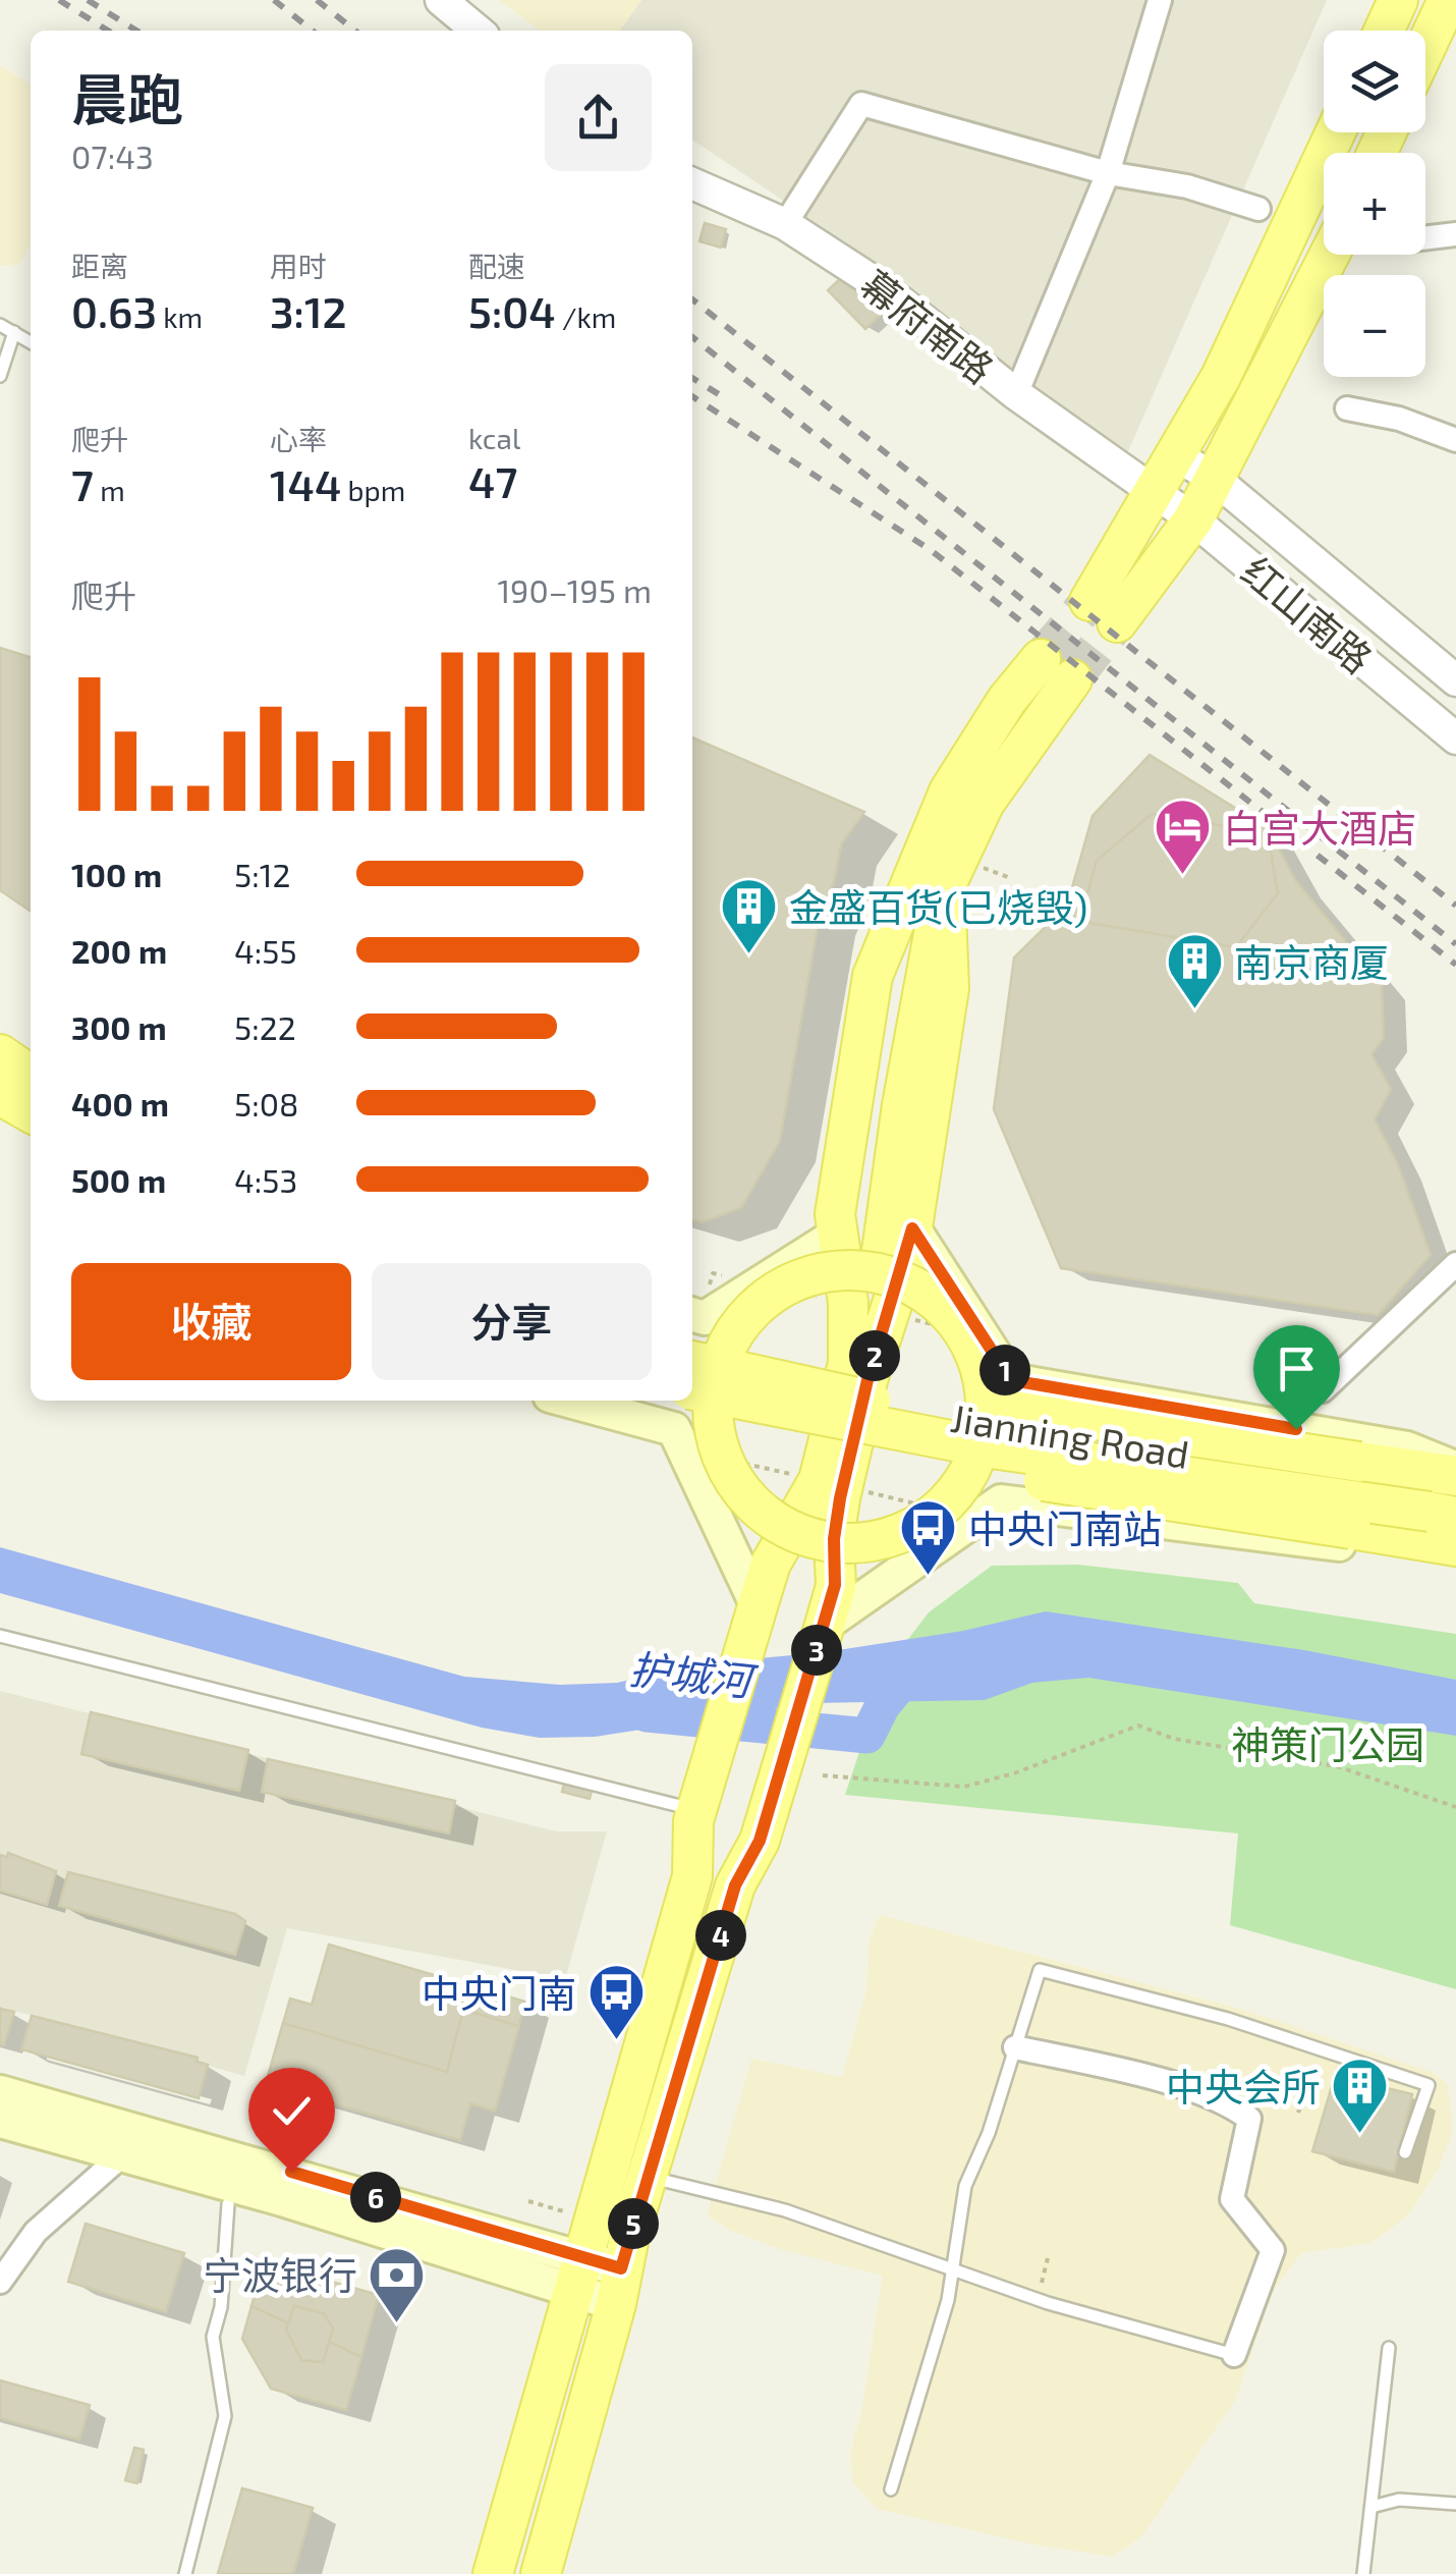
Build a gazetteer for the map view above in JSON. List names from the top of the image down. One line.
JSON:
{"streets":{"main road":["Jianning Road"],"street":["幕府南路","红山南路"]},"crossings":[["幕府南路","红山南路"]],"water":["护城河"],"parks":["神策门公园"],"places":{"hotel":["白宫大酒店"],"building":["金盛百货(已烧毁)","南京商厦","中央会所"],"bus stop":["中央门南站","中央门南"],"bank":["宁波银行"]},"page":{"map_buttons":["+","−"],"heading":["晨跑","07:43"],"stats":[["距离","0.63 km"],["用时","3:12"],["配速","5:04 /km"],["爬升","7 m"],["心率","144 bpm"],["kcal","47"]],"chart":["爬升","190–195 m"],"list":[{"name":"100 m","note":"5:12"},{"name":"200 m","note":"4:55"},{"name":"300 m","note":"5:22"},{"name":"400 m","note":"5:08"},{"name":"500 m","note":"4:53"}],"buttons":["收藏","分享"],"pins":["2","1","3","4","6","5"]}}
